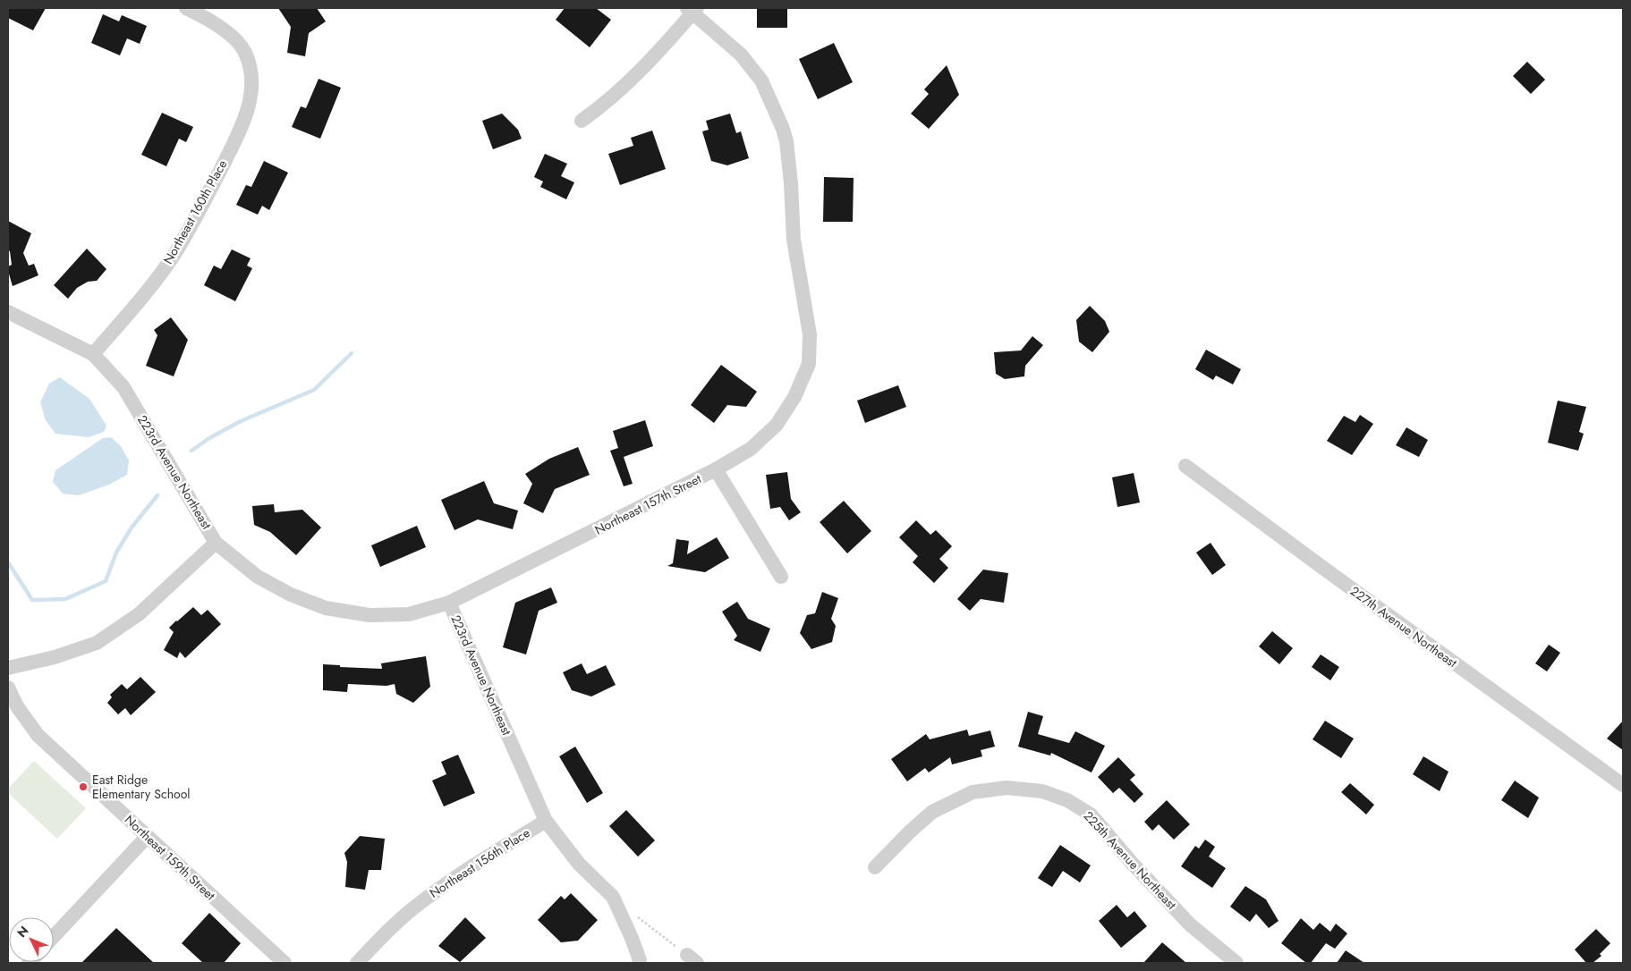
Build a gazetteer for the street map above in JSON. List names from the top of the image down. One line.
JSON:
{"streets":{"street":["Northeast 160th Place","223rd Avenue Northeast","Northeast 157th Street","227th Avenue Northeast","Northeast 159th Street","225th Avenue Northeast","Northeast 156th Place"]},"crossings":[["Northeast 160th Place","223rd Avenue Northeast"],["223rd Avenue Northeast","Northeast 157th Street"],["223rd Avenue Northeast","Northeast 156th Place"]],"places":["East Ridge Elementary School"],"north":"top left"}
